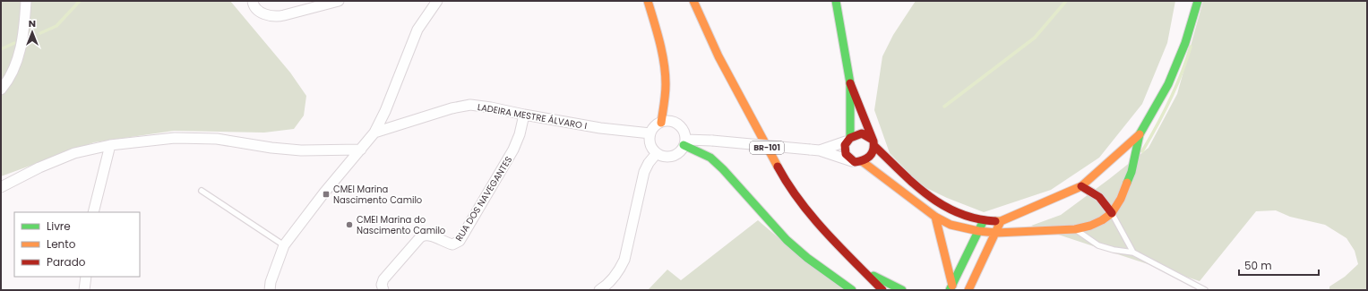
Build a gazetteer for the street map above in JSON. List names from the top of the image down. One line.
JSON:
{"streets":{"street":["LADEIRA MESTRE ÁLVARO I","BR-101","RUA DOS NAVEGANTES"]},"crossings":[["LADEIRA MESTRE ÁLVARO I","RUA DOS NAVEGANTES"]],"places":{"transit":["CMEI Marina Nascimento Camilo"],"other":["CMEI Marina do Nascimento Camilo"]},"legend":["Livre","Lento","Parado"],"scale_bar":"50 m","north":"top"}
